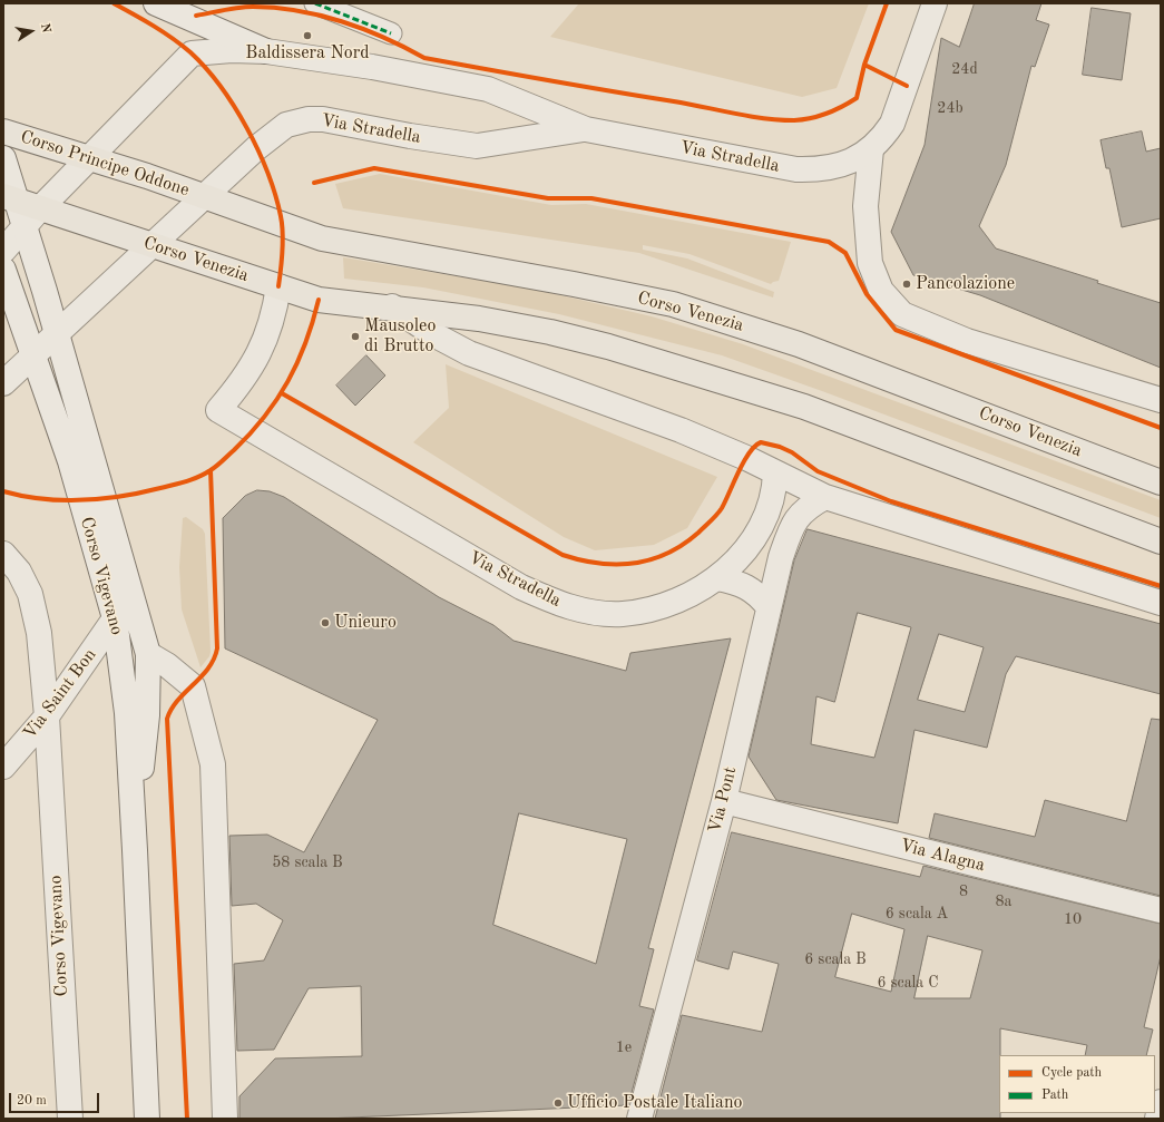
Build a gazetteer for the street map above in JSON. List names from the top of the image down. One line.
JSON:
{"streets":{"main road":["Corso Principe Oddone","Corso Venezia"],"street":["Via Stradella","Corso Vigevano","Via Saint Bon","Via Pont","Via Alagna"]},"crossings":[["Via Stradella","Corso Principe Oddone"],["Via Stradella","Corso Venezia"],["Via Stradella","Corso Vigevano"],["Corso Principe Oddone","Corso Venezia"],["Corso Venezia","Corso Vigevano"],["Corso Venezia","Via Pont"],["Corso Vigevano","Via Saint Bon"],["Via Pont","Via Alagna"]],"places":["Baldissera Nord","Pancolazione","Mausoleo di Brutto","Unieuro","Ufficio Postale Italiano"],"house_numbers":["24d","24b","58 scala B","8","8a","6 scala A","10","6 scala B","6 scala C","1e"],"legend":["Cycle path","Path"],"scale_bar":"20 m","north":"right"}
